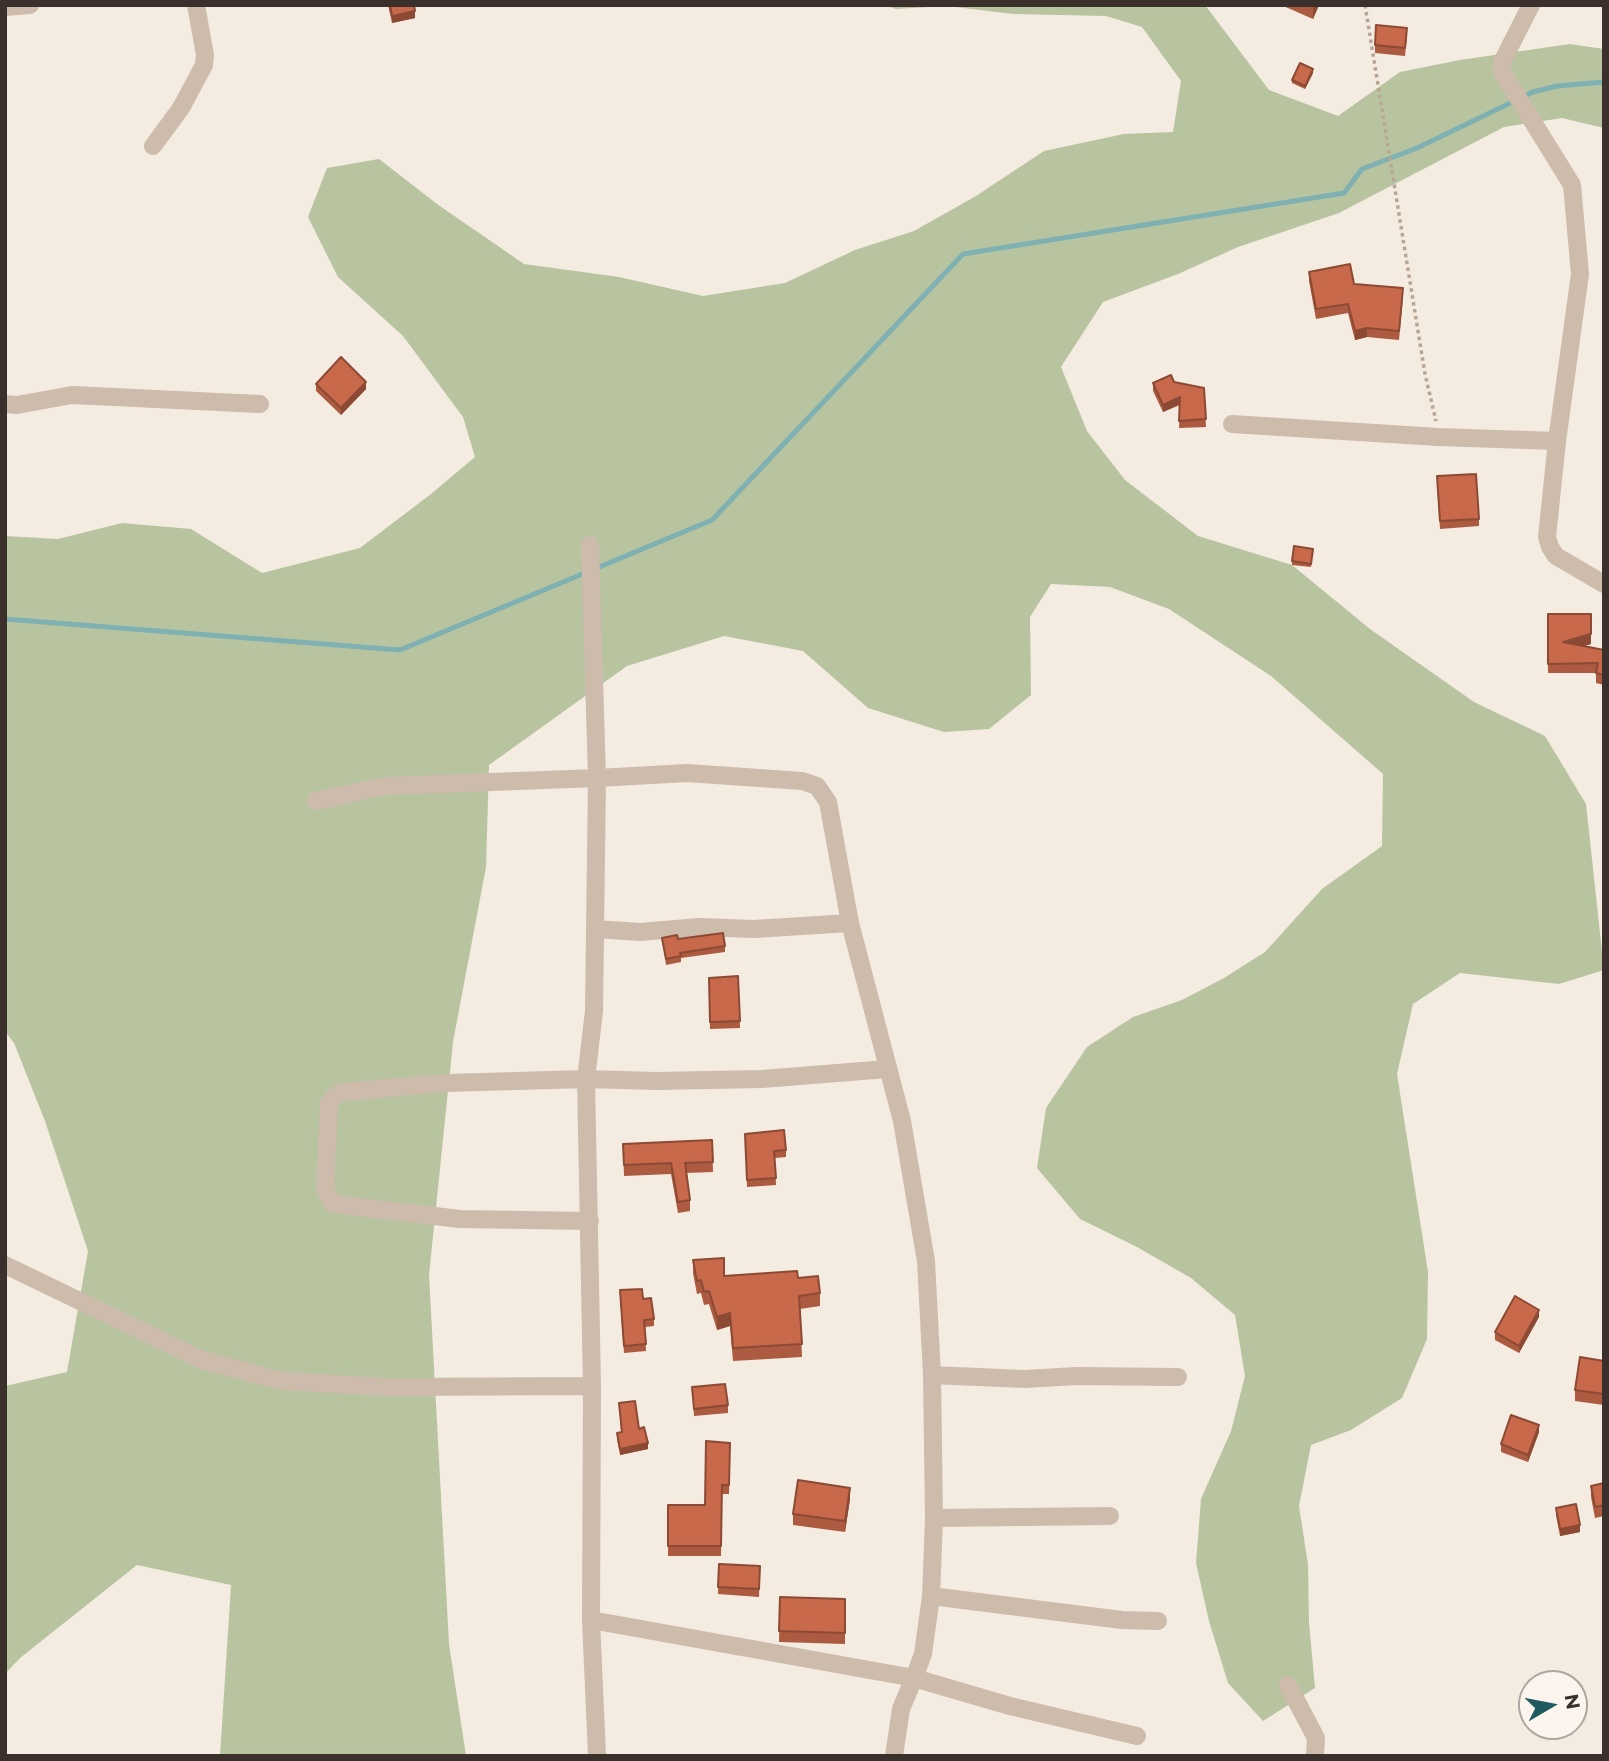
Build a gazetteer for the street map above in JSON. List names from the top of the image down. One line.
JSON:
{"north":"right"}
